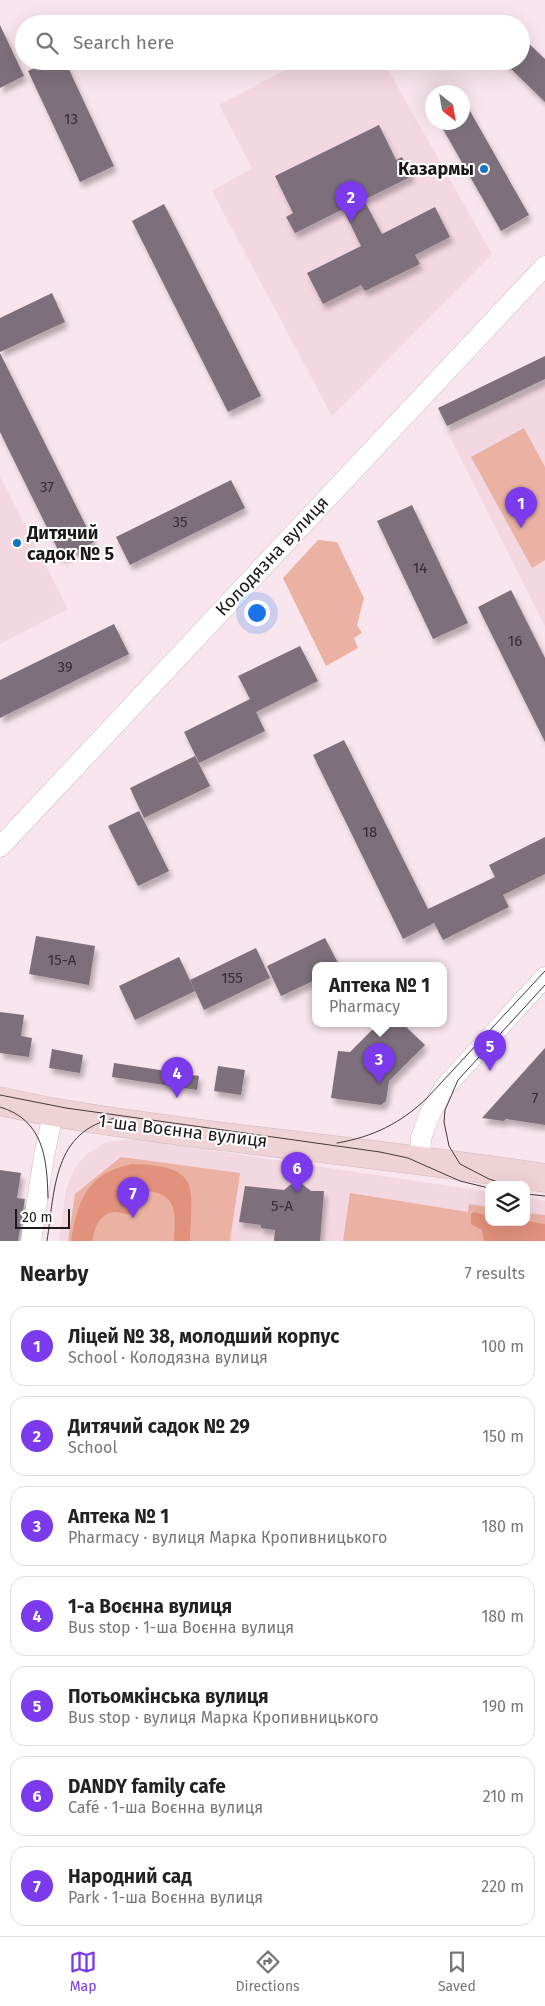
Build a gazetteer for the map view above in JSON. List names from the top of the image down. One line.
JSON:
{"streets":{"street":["Колодязна вулиця","1-ша Воєнна вулиця"]},"places":["Казармы","Дитячий садок № 5"],"house_numbers":["13","37","35","14","16","39","18","15-А","155","7","5-А"],"scale_bar":"20 m","north":"bottom right","page":{"search":"Search here","pins":["2","1","5","3","4","6","7"],"popup":["Аптека № 1","Pharmacy"],"scale":"20 m","heading":["Nearby","7 results"],"list":[{"mark":"1","name":"Ліцей № 38, молодший корпус","note":"School · Колодязна вулиця","value":"100 m"},{"mark":"2","name":"Дитячий садок № 29","note":"School","value":"150 m"},{"mark":"3","name":"Аптека № 1","note":"Pharmacy · вулиця Марка Кропивницького","value":"180 m"},{"mark":"4","name":"1-а Воєнна вулиця","note":"Bus stop · 1-ша Воєнна вулиця","value":"180 m"},{"mark":"5","name":"Потьомкінська вулиця","note":"Bus stop · вулиця Марка Кропивницького","value":"190 m"},{"mark":"6","name":"DANDY family cafe","note":"Café · 1-ша Воєнна вулиця","value":"210 m"},{"mark":"7","name":"Народний сад","note":"Park · 1-ша Воєнна вулиця","value":"220 m"}],"nav":["Map","Directions","Saved"]}}
